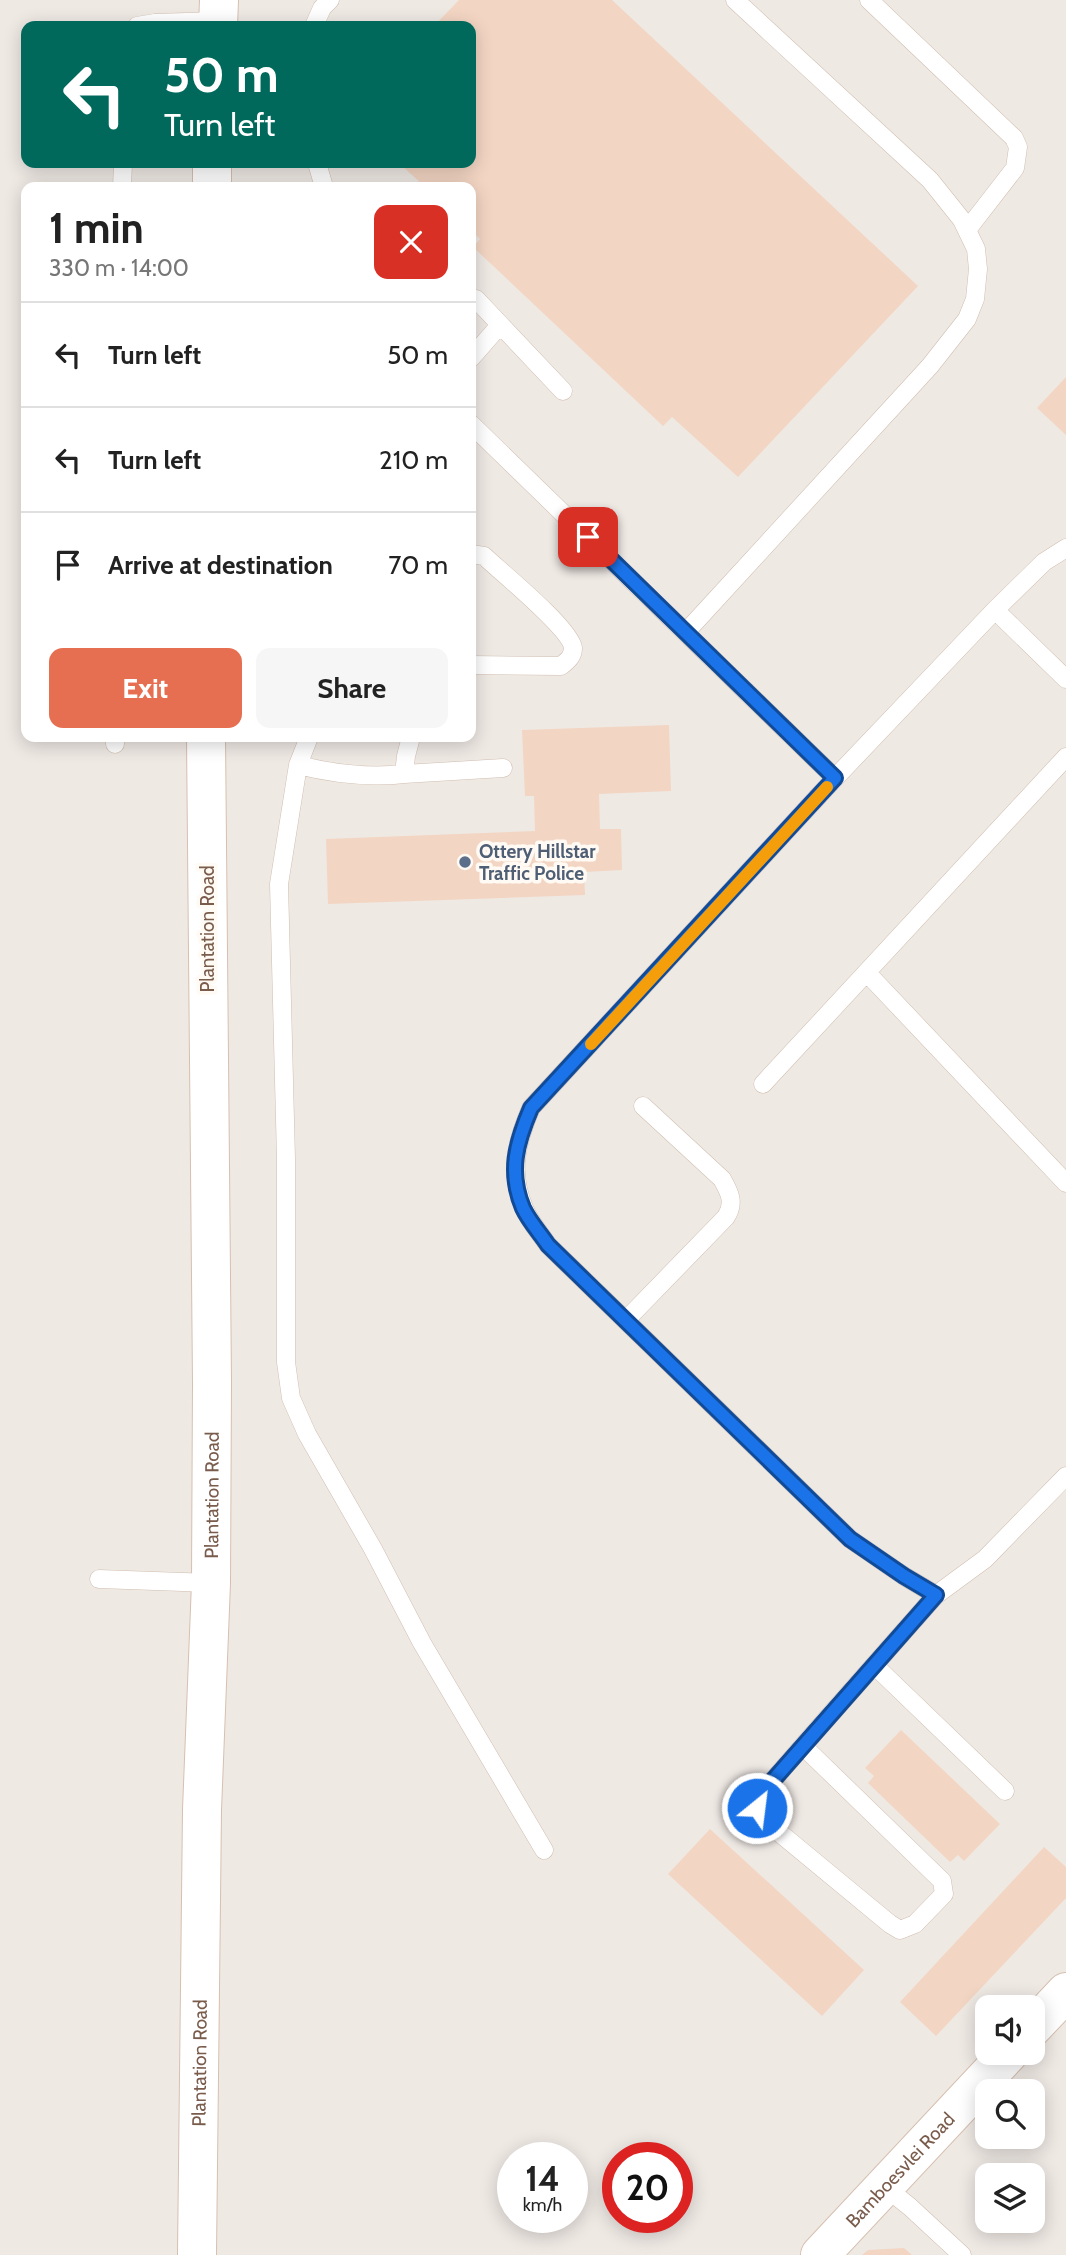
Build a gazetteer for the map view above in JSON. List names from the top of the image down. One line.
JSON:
{"streets":{"street":["Plantation Road","Bamboesvlei Road"]},"places":["Ottery Hillstar Traffic Police"],"page":{"turn":["50 m","Turn left"],"heading":["1 min","330 m · 14:00"],"list":[{"name":"Turn left","value":"50 m"},{"name":"Turn left","value":"210 m"},{"name":"Arrive at destination","value":"70 m"}],"buttons":["Exit","Share"],"speed":"14 km/h","limit":"20"}}
